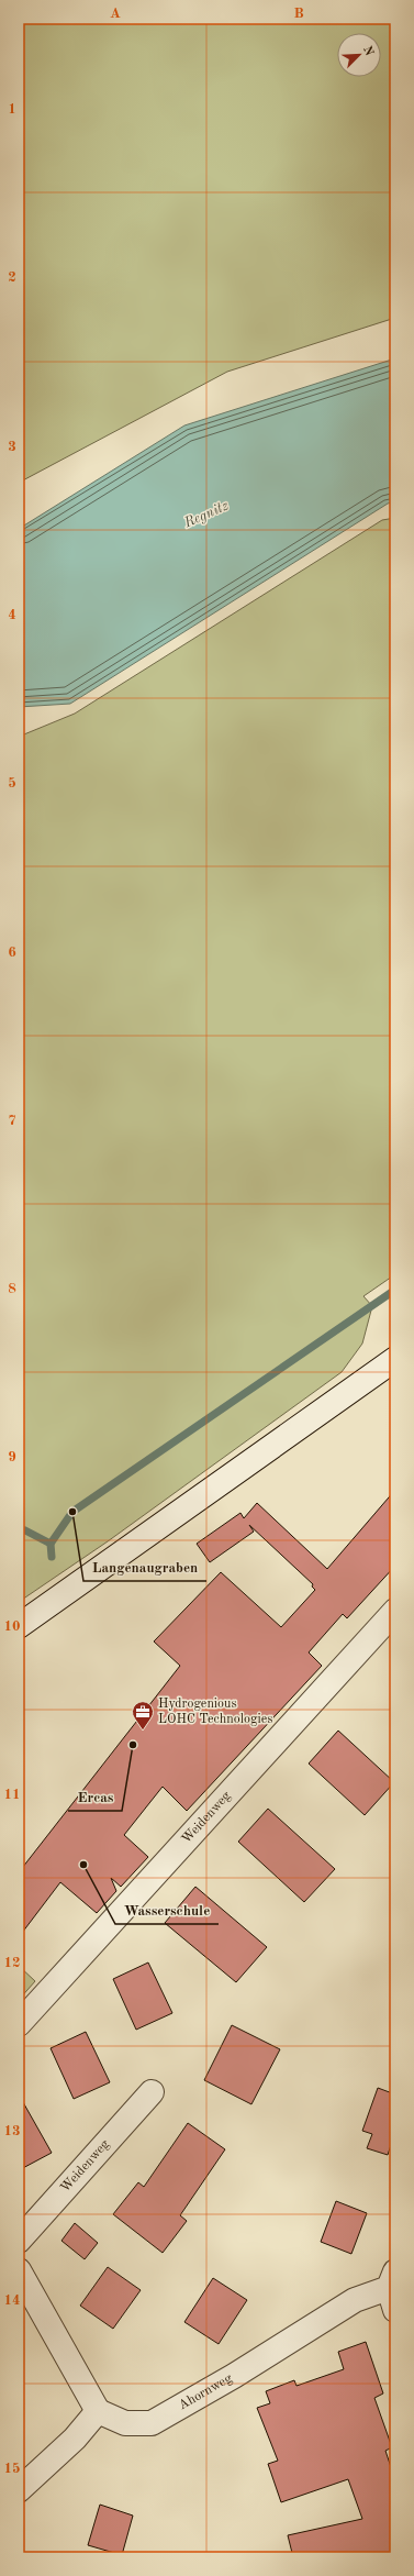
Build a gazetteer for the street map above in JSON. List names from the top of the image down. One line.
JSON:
{"streets":{"street":["Weidenweg","Ahornweg"]},"water":["Regnitz"],"places":{"other":["Langenaugraben","Ercas","Wasserschule"],"office":["Hydrogenious LOHC Technologies"]},"north":"top right","grid":{"columns":["A","B"],"rows":["1","2","3","4","5","6","7","8","9","10","11","12","13","14","15"]}}
